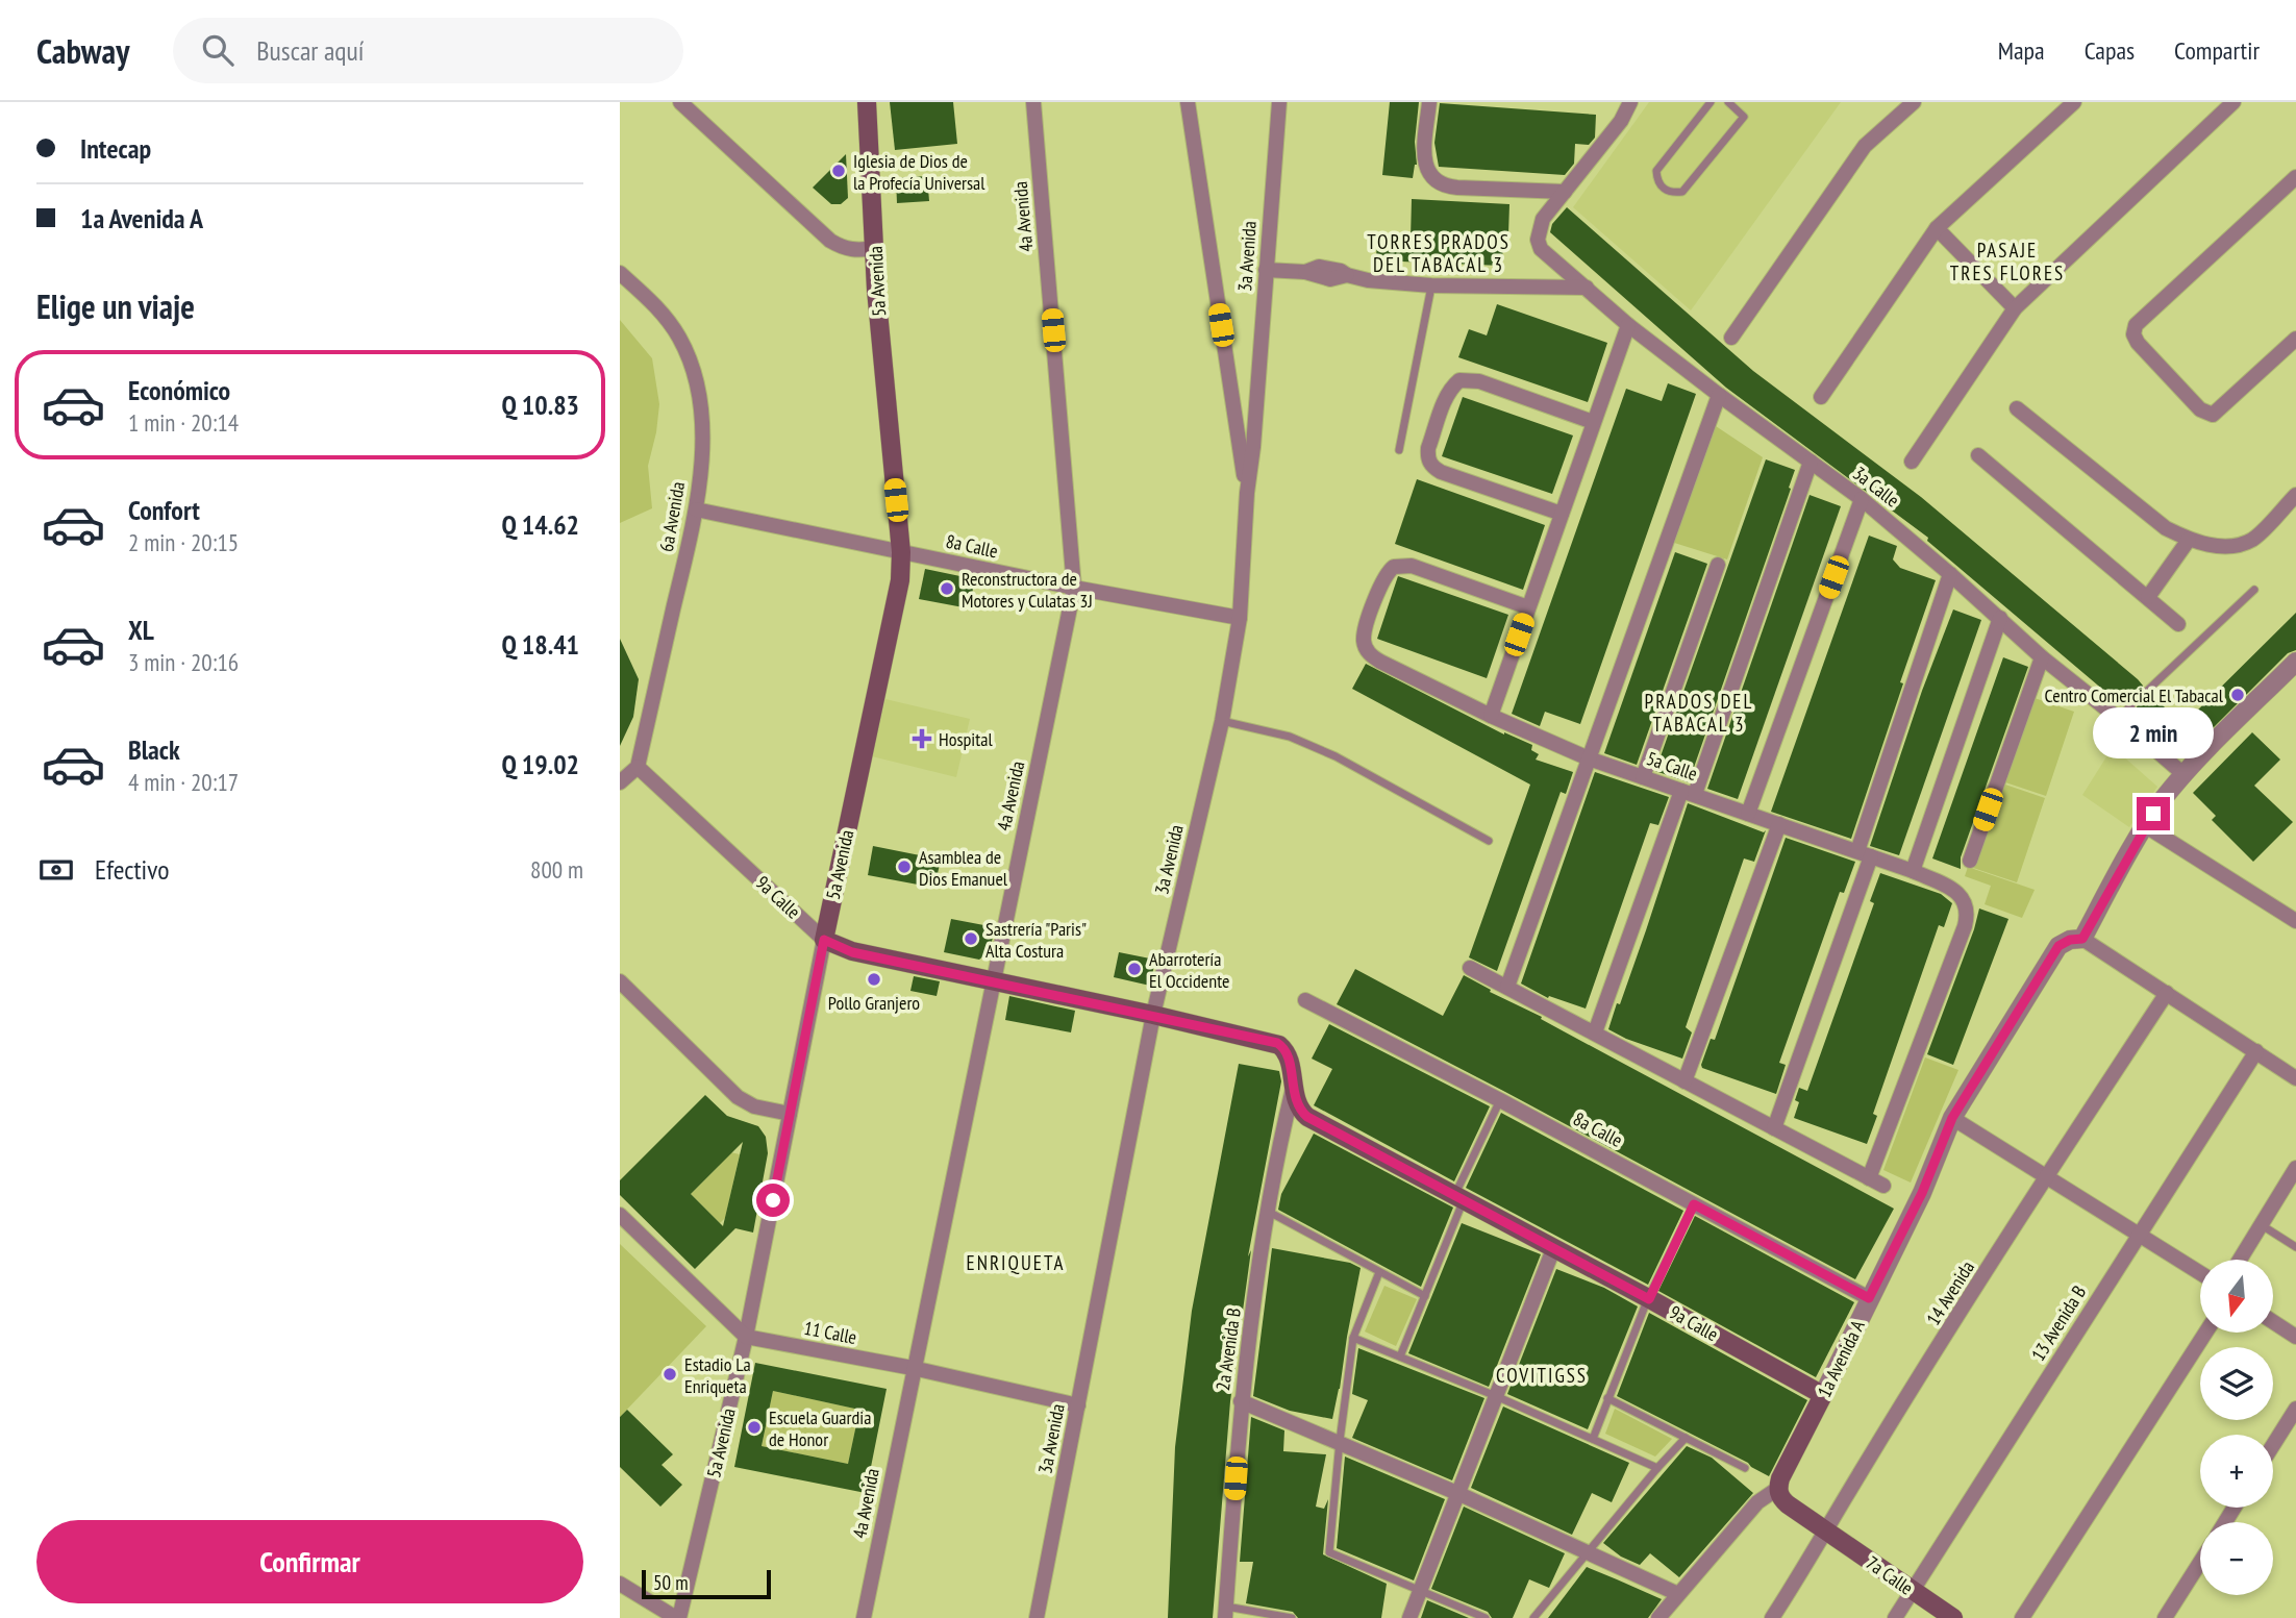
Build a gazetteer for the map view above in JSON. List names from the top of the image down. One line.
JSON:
{"streets":{"main road":["5a Avenida","9a Calle","1a Avenida A","7a Calle"],"street":["4a Avenida","3a Avenida","3a Calle","6a Avenida","8a Calle","5a Calle","14 Avenida","13 Avenida B","11 Calle","2a Avenida B"]},"crossings":[["4a Avenida","8a Calle"],["4a Avenida","9a Calle"],["4a Avenida","11 Calle"],["3a Avenida","8a Calle"],["3a Avenida","9a Calle"],["3a Avenida","11 Calle"],["5a Avenida","8a Calle"],["5a Avenida","9a Calle"],["5a Avenida","11 Calle"],["6a Avenida","8a Calle"],["6a Avenida","9a Calle"],["8a Calle","1a Avenida A"],["9a Calle","2a Avenida B"],["9a Calle","1a Avenida A"],["14 Avenida","7a Calle"],["13 Avenida B","7a Calle"]],"districts":["TORRES PRADOS DEL TABACAL 3","PASAJE TRES FLORES","PRADOS DEL TABACAL 3","ENRIQUETA","COVITIGSS"],"places":{"other":["Iglesia de Dios de la Profecía Universal","Reconstructora de Motores y Culatas 3J","Centro Comercial El Tabacal","Asamblea de Dios Emanuel","Sastrería \"Paris\" Alta Costura","Abarrotería El Occidente","Pollo Granjero","Estadio La Enriqueta","Escuela Guardia de Honor"],"health":["Hospital"]},"scale_bar":"50 m","north":"bottom","page":{"header":"Cabway","search":"Buscar aquí","nav":["Mapa","Capas","Compartir"],"banner":["Intecap","1a Avenida A"],"heading":"Elige un viaje","list":[{"name":"Económico","note":"1 min · 20:14","value":"Q 10.83"},{"name":"Confort","note":"2 min · 20:15","value":"Q 14.62"},{"name":"XL","note":"3 min · 20:16","value":"Q 18.41"},{"name":"Black","note":"4 min · 20:17","value":"Q 19.02"}],"bubble":"2 min","pay":["Efectivo","800 m"],"map_buttons":["+","−"],"buttons":"Confirmar","scale":"50 m"}}
